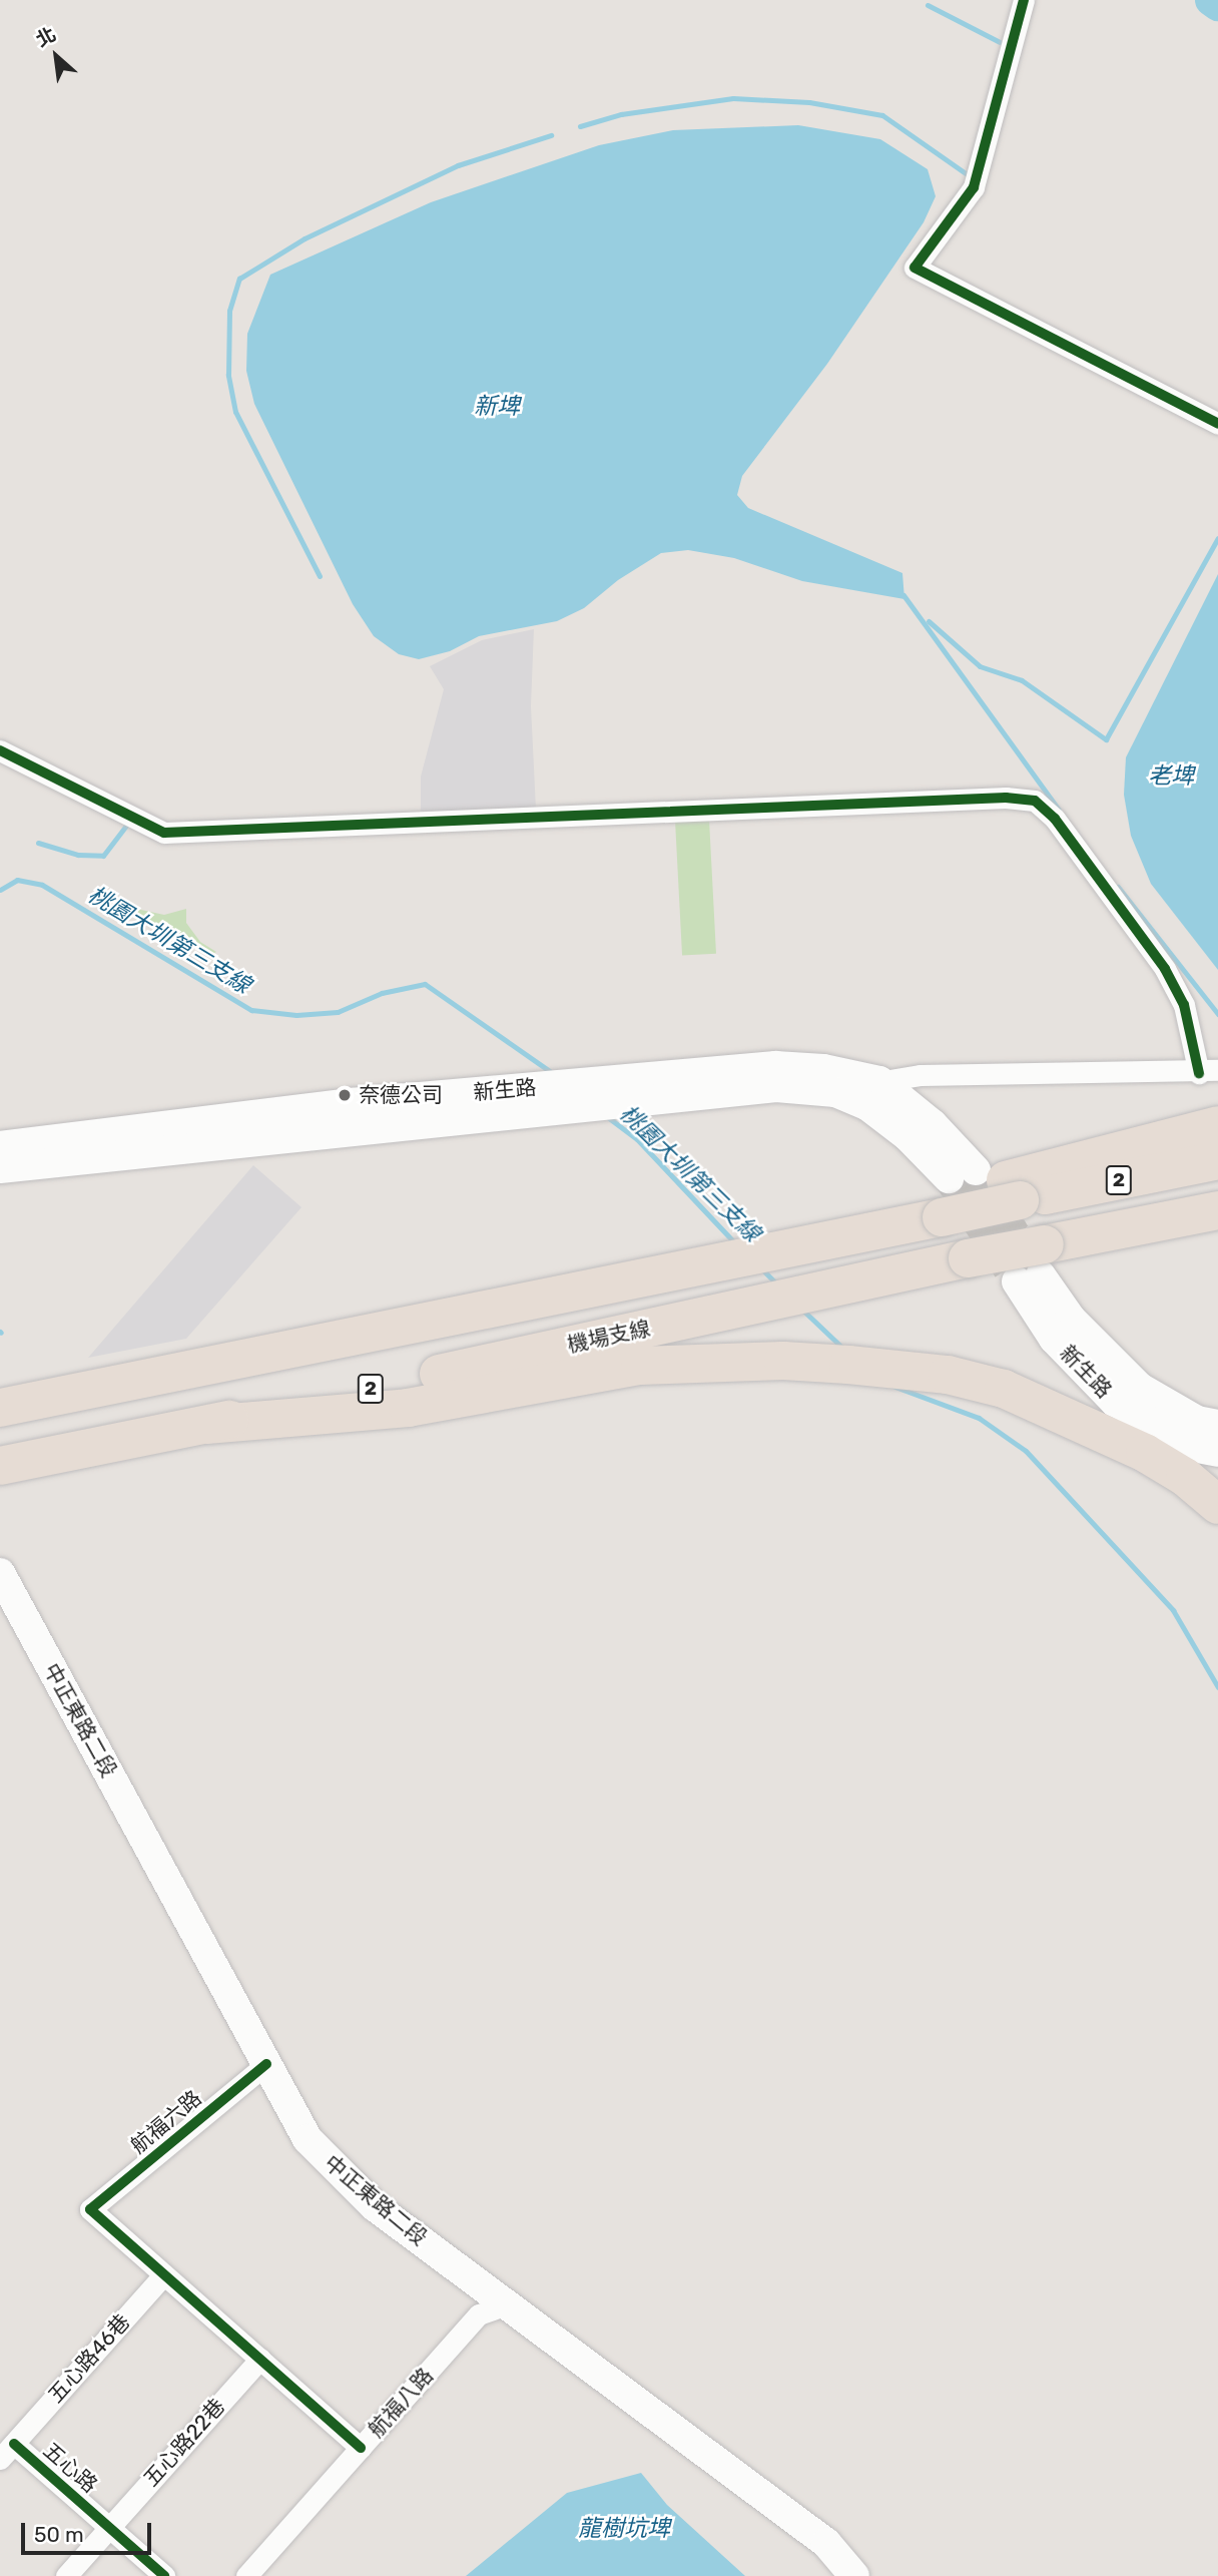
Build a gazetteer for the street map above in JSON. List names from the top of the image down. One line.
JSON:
{"streets":{"highway":["2","機場支線"],"main road":["新生路","中正東路二段"],"street":["航福六路","五心路46巷","航福八路","五心路22巷","五心路"]},"crossings":[["新生路","2"],["新生路","機場支線"],["中正東路二段","航福六路"],["中正東路二段","航福八路"],["航福六路","五心路46巷"],["五心路46巷","五心路"],["五心路22巷","五心路"]],"water":["新埤","老埤","桃園大圳第三支線","龍樹坑埤"],"places":["奈德公司"],"scale_bar":"50 m","north":"top left"}
